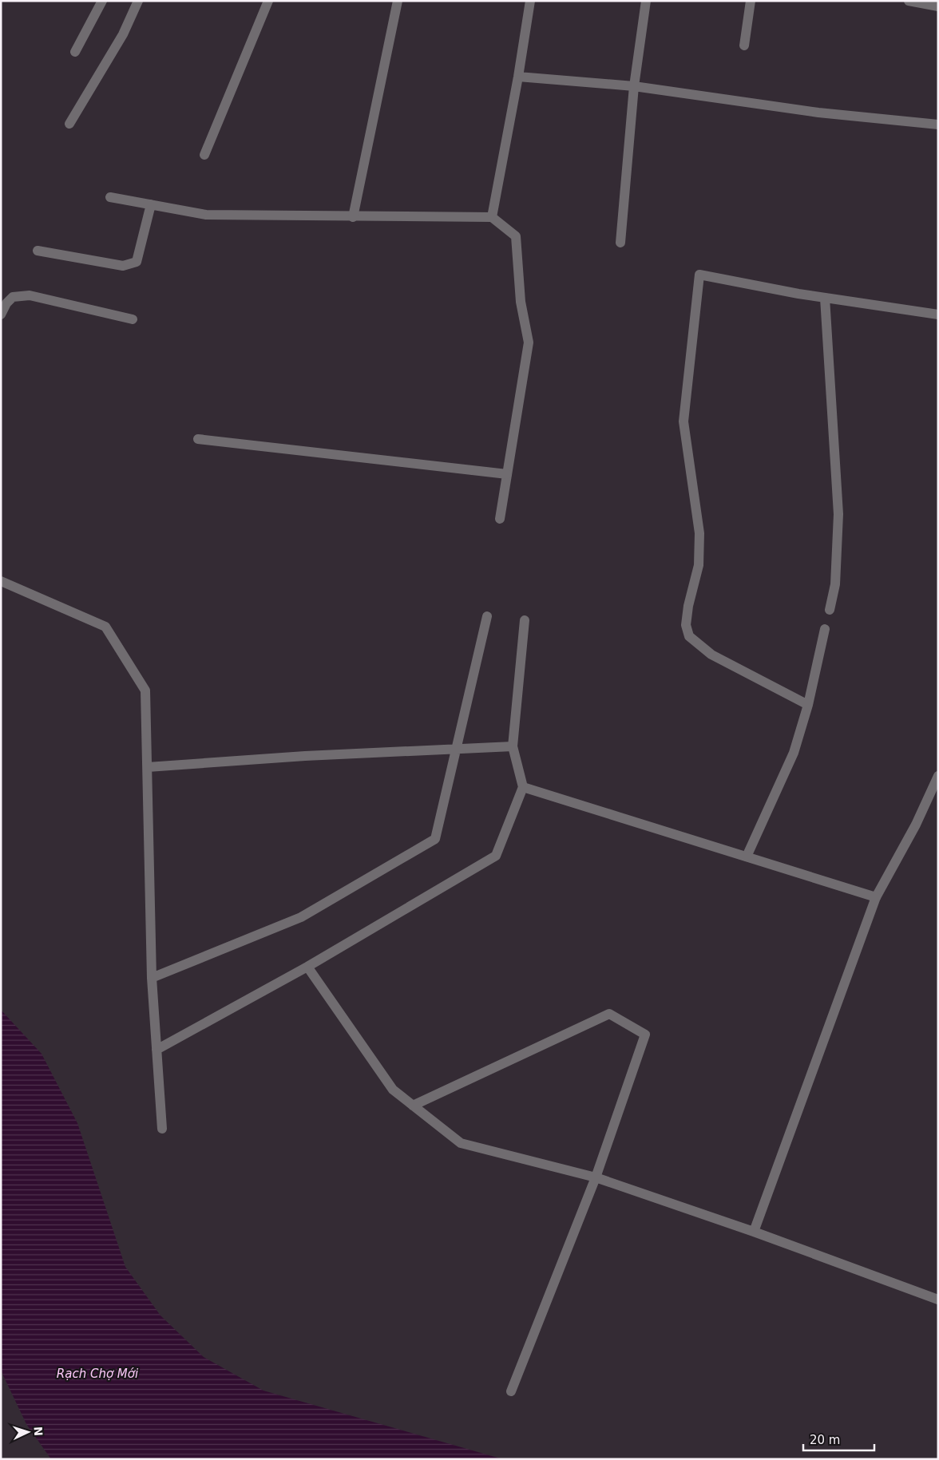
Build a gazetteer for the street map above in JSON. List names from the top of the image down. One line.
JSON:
{"water":["Rạch Chợ Mới"],"scale_bar":"20 m","north":"right"}
